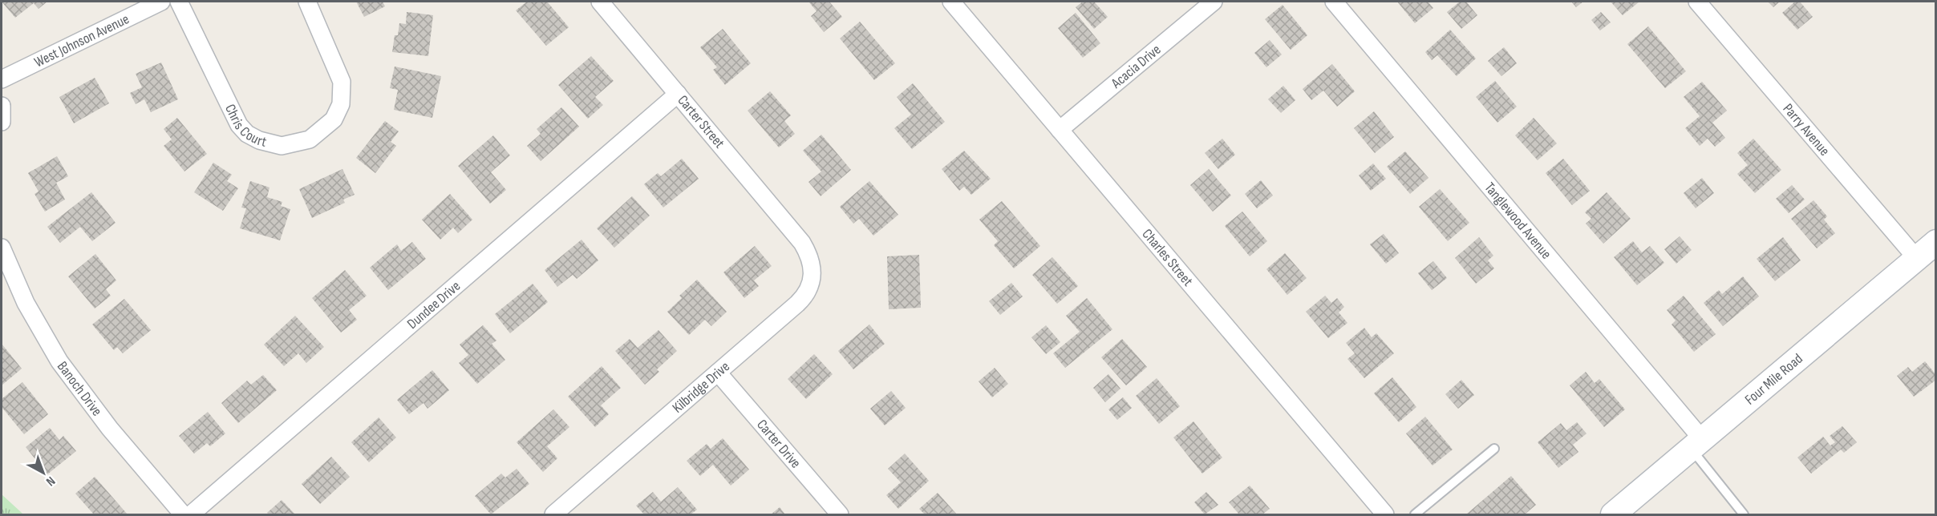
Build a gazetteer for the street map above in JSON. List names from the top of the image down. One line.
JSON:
{"streets":{"main road":["Four Mile Road"],"street":["West Johnson Avenue","Acacia Drive","Chris Court","Carter Street","Parry Avenue","Tanglewood Avenue","Charles Street","Dundee Drive","Kilbridge Drive","Banoch Drive","Carter Drive"]},"crossings":[["Acacia Drive","Charles Street"],["Carter Street","Dundee Drive"],["Carter Street","Kilbridge Drive"],["Parry Avenue","Four Mile Road"],["Tanglewood Avenue","Four Mile Road"],["Kilbridge Drive","Carter Drive"]],"north":"bottom right"}
